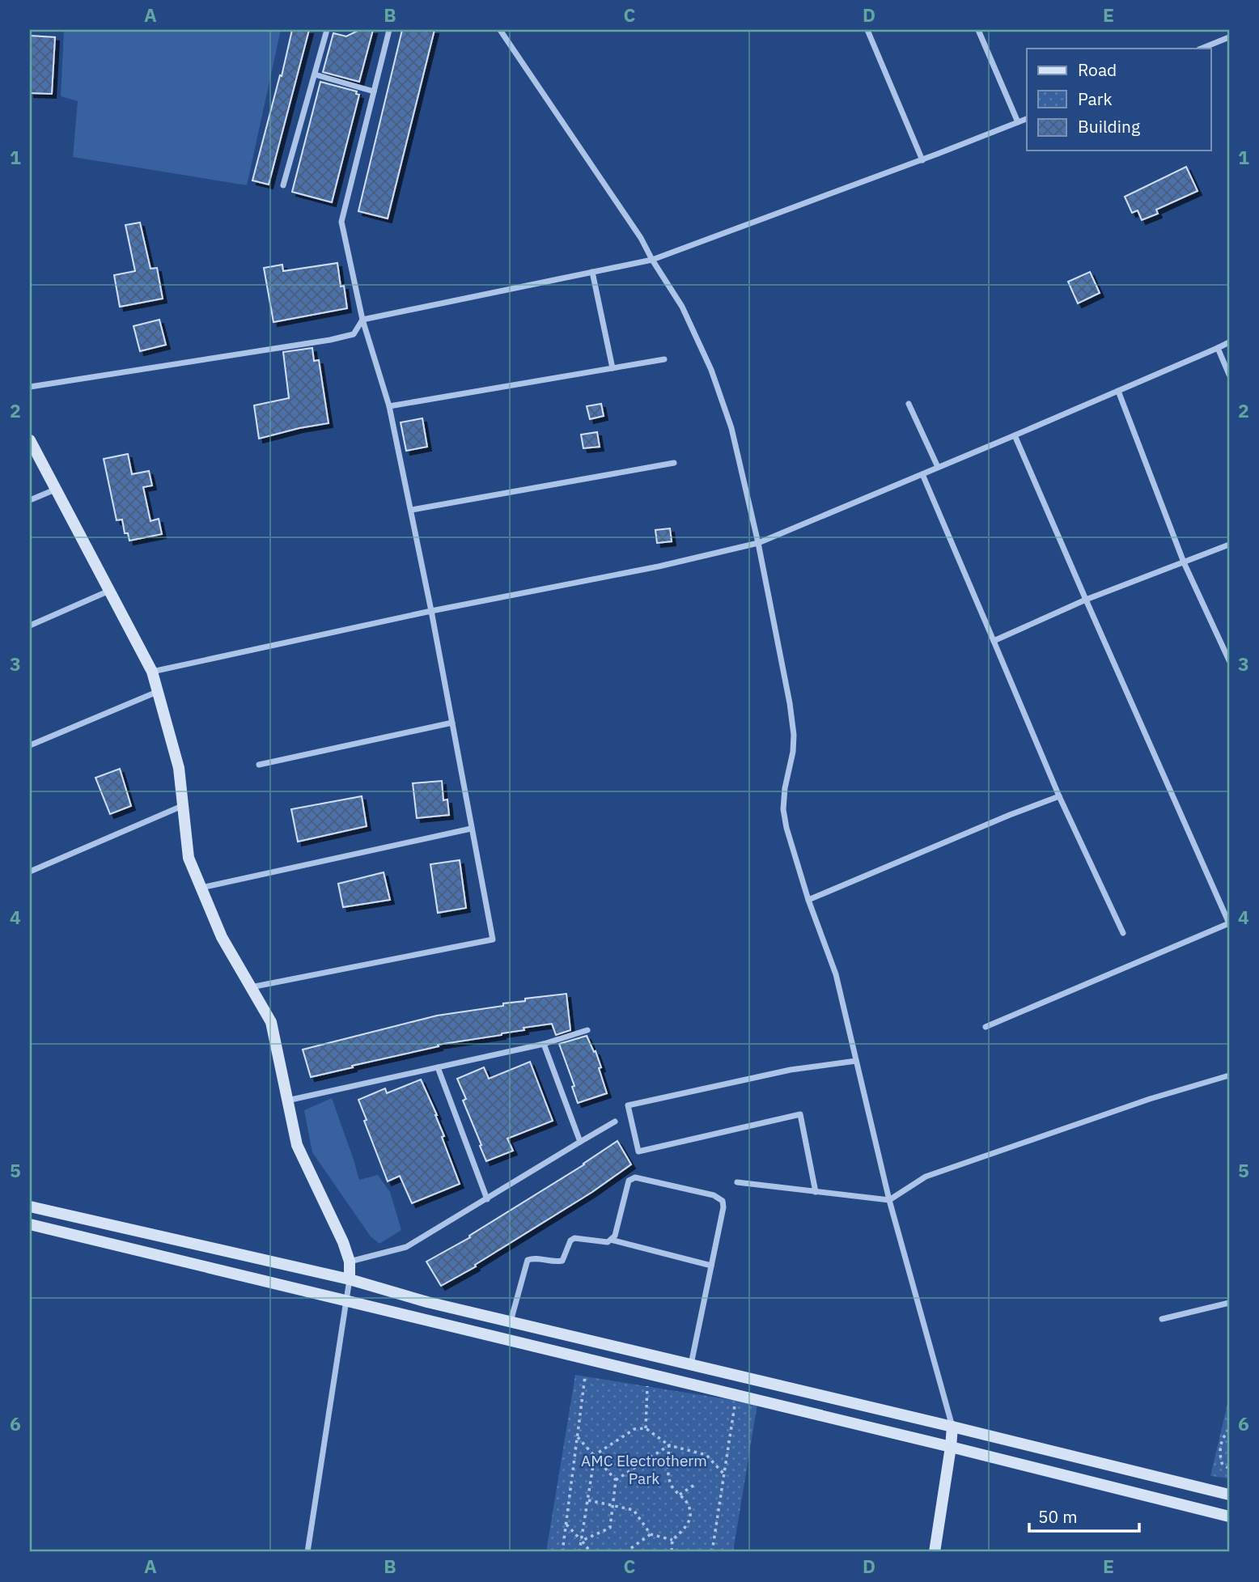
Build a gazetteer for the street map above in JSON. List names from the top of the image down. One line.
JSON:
{"parks":["AMC Electrotherm Park"],"legend":["Road","Park","Building"],"scale_bar":"50 m","grid":{"columns":["A","B","C","D","E"],"rows":["1","2","3","4","5","6"]}}
